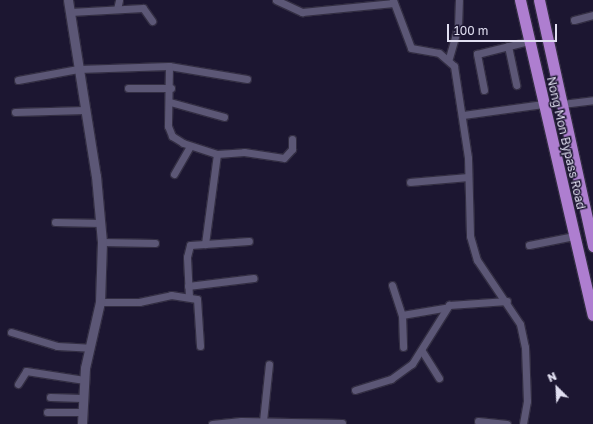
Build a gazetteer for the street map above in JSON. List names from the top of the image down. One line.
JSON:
{"streets":{"highway":["Nong Mon Bypass Road"]},"scale_bar":"100 m","north":"top left"}
